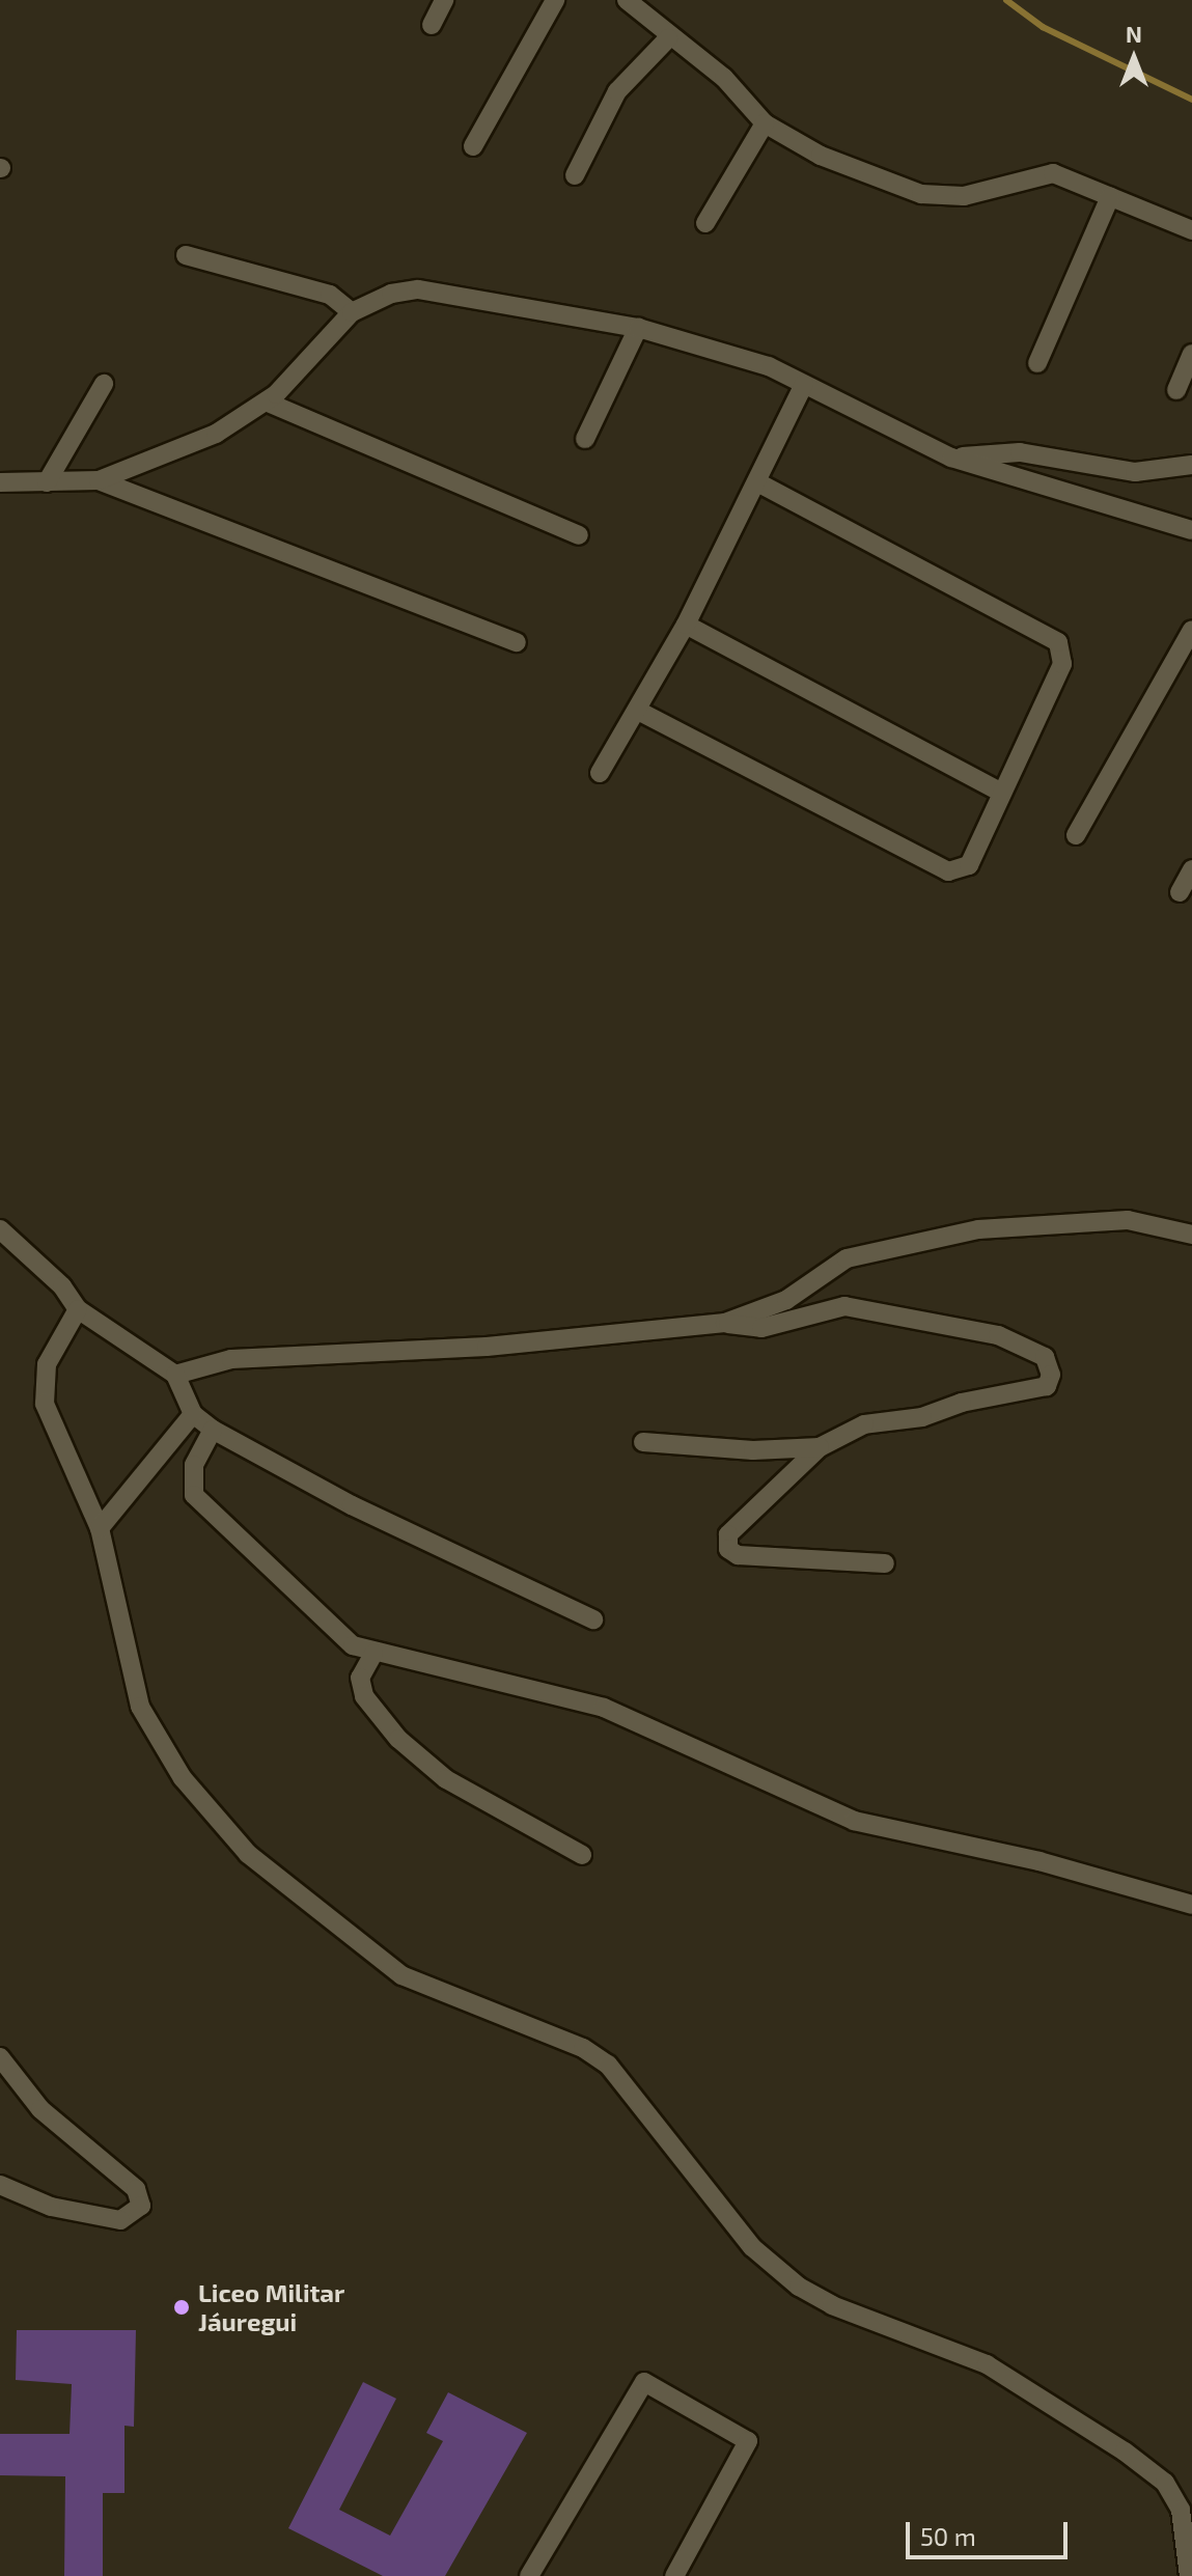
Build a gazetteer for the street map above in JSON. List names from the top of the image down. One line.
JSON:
{"places":["Liceo Militar Jáuregui"],"scale_bar":"50 m","north":"top"}
